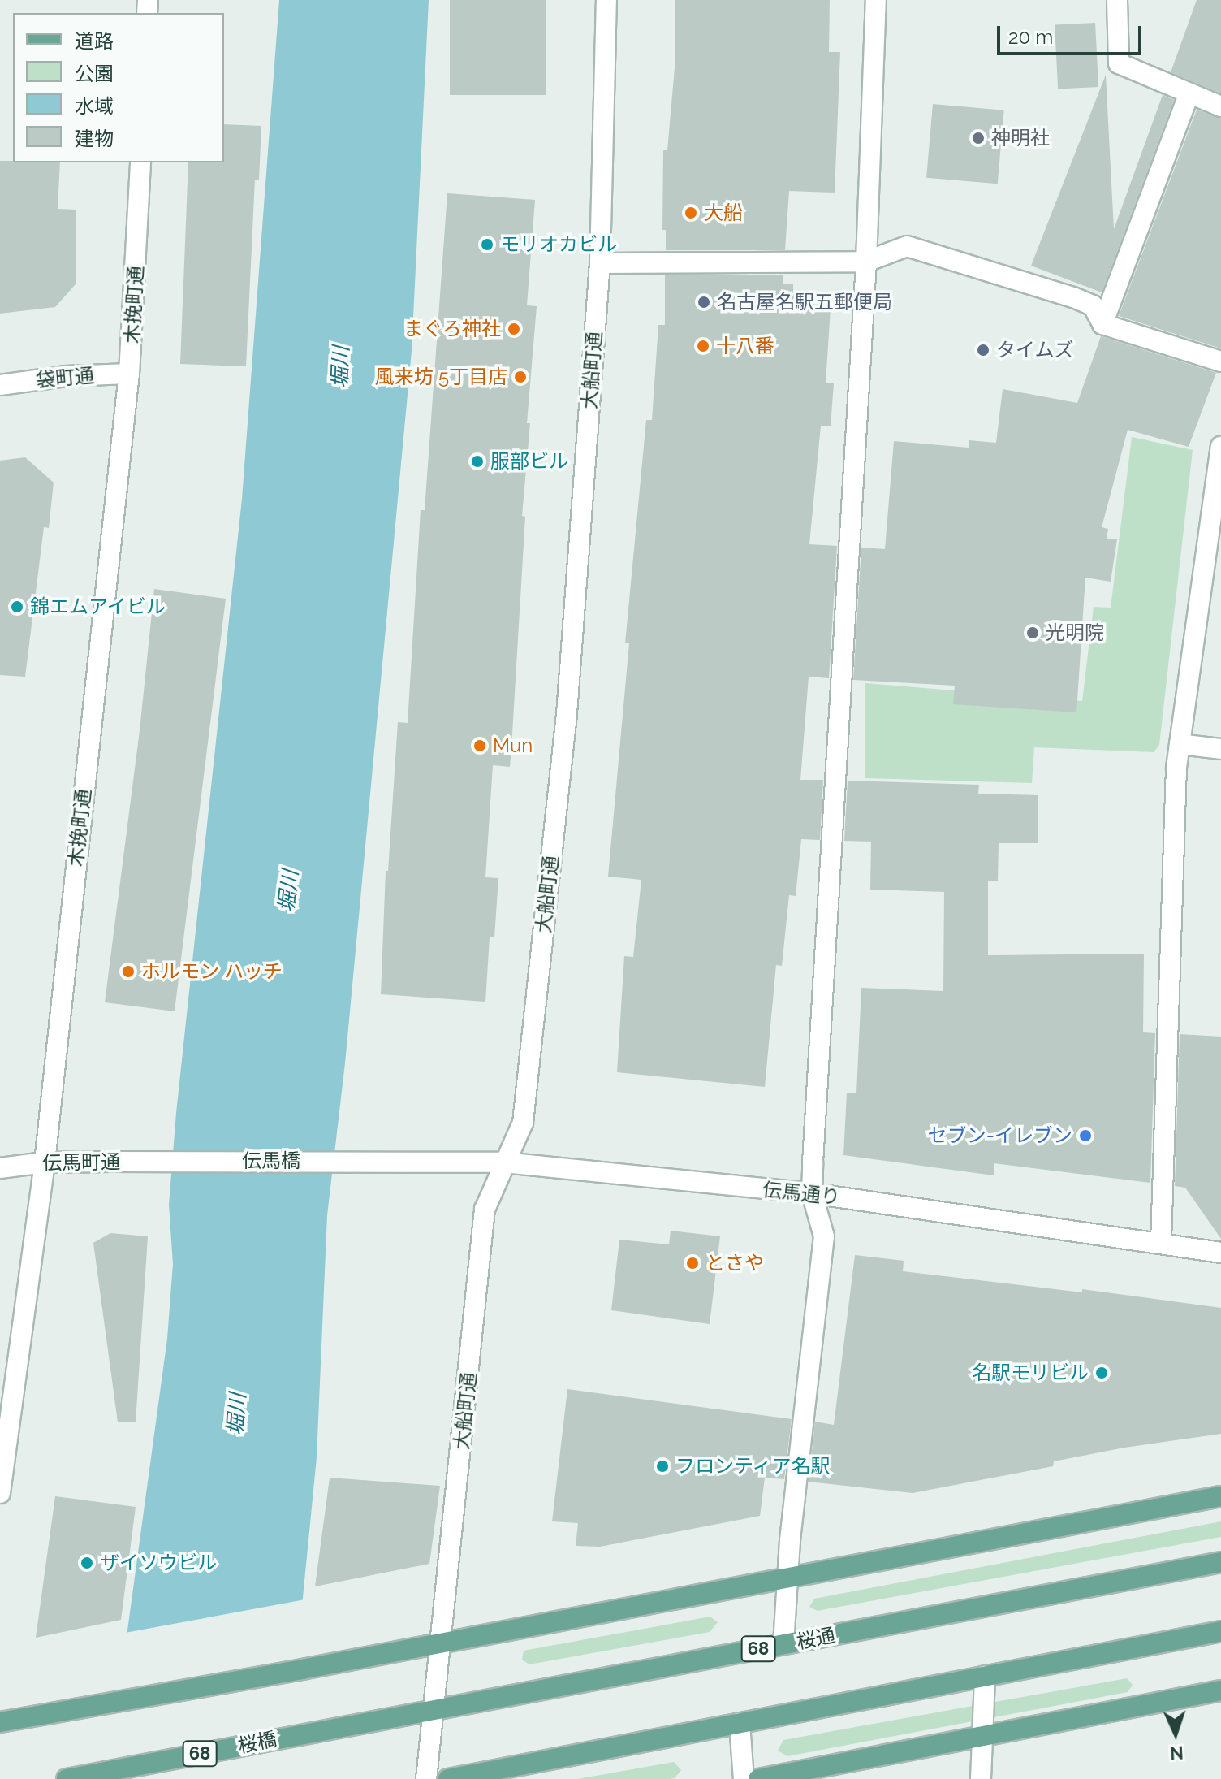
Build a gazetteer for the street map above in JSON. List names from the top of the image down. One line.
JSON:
{"streets":{"main road":["桜通","68","桜橋"],"street":["木挽町通","大船町通","袋町通","伝馬橋","伝馬町通","伝馬通り"]},"crossings":[["木挽町通","袋町通"],["木挽町通","伝馬町通"],["大船町通","伝馬通り"],["大船町通","桜通"],["伝馬橋","伝馬町通"],["伝馬橋","伝馬通り"],["桜通","桜橋"]],"water":["堀川"],"places":["神明社","大船","モリオカビル","名古屋名駅五郵便局","まぐろ神社","十八番","タイムズ","風来坊 5丁目店","服部ビル","錦エムアイビル","光明院","Mun","ホルモン ハッチ","セブン-イレブン","とさや","名駅モリビル","フロンティア名駅","ザイソウビル"],"legend":["道路","公園","水域","建物"],"scale_bar":"20 m","north":"bottom"}
